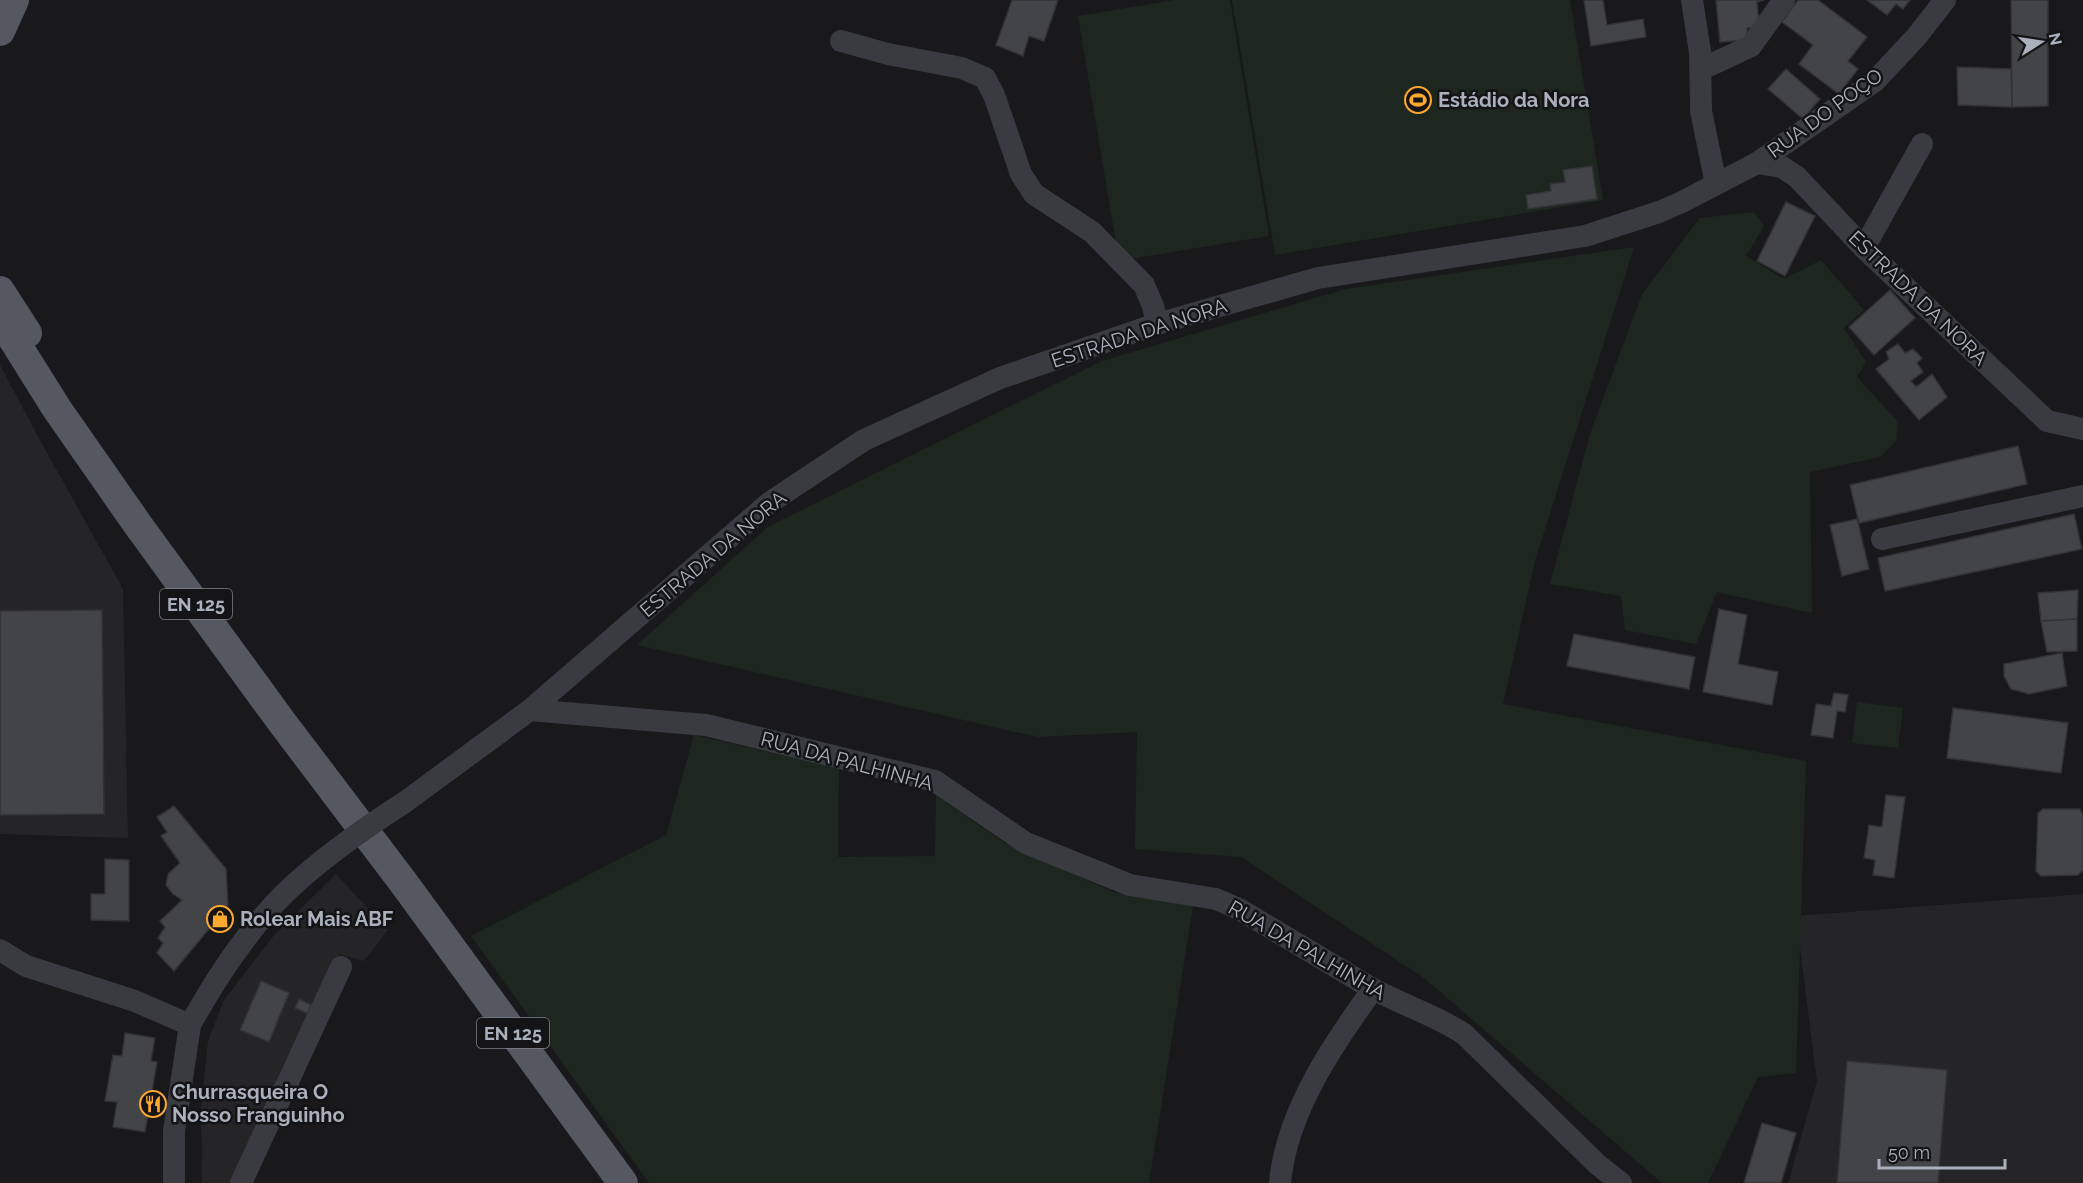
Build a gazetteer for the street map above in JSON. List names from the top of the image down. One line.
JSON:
{"streets":{"main road":["EN 125"],"street":["RUA DO POÇO","ESTRADA DA NORA","RUA DA PALHINHA"]},"crossings":[["RUA DO POÇO","ESTRADA DA NORA"],["ESTRADA DA NORA","RUA DA PALHINHA"]],"places":{"sports":["Estádio da Nora"],"shop":["Rolear Mais ABF"],"restaurant":["Churrasqueira O Nosso Franguinho"]},"scale_bar":"50 m","north":"right"}
